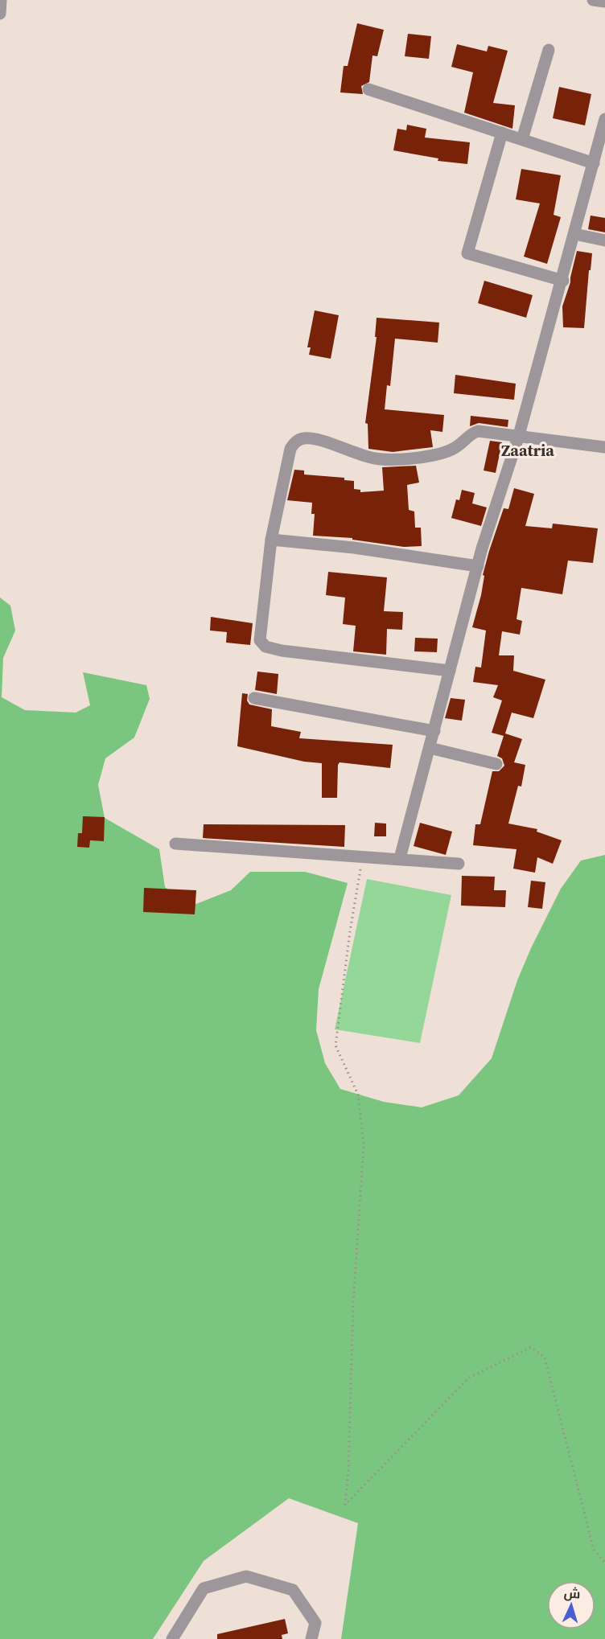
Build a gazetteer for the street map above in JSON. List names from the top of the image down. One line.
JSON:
{"districts":["Zaatria"],"north":"top"}
